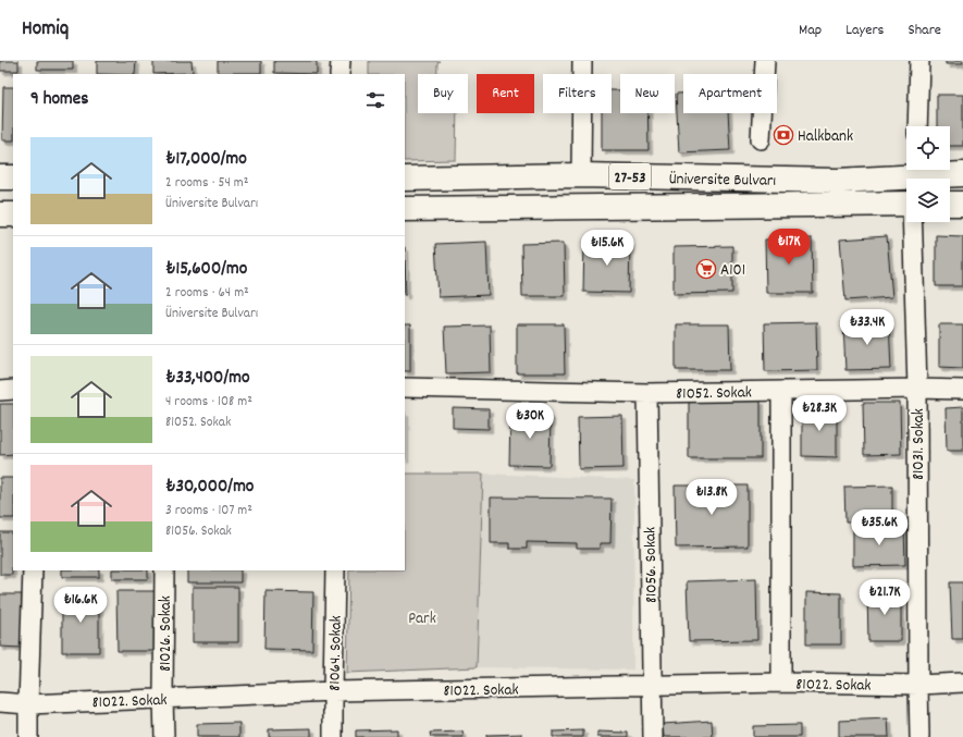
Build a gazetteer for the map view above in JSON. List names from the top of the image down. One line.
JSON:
{"streets":{"main road":["27-53","Üniversite Bulvarı"],"street":["81052. Sokak","81031. Sokak","81056. Sokak","81026. Sokak","81064. Sokak","81022. Sokak"]},"crossings":[["81052. Sokak","81031. Sokak"],["81052. Sokak","81056. Sokak"],["81031. Sokak","81022. Sokak"],["81056. Sokak","81022. Sokak"],["81026. Sokak","81022. Sokak"],["81064. Sokak","81022. Sokak"]],"parks":["Park"],"places":{"bank":["Halkbank"],"supermarket":["A101"]},"page":{"header":"Homiq","nav":["Map","Layers","Share"],"chip":["Buy","Rent","Filters","New","Apartment"],"heading":"9 homes","list":[{"name":"₺17,000/mo","note":"2 rooms · 54 m² · Üniversite Bulvarı"},{"name":"₺15,600/mo","note":"2 rooms · 64 m² · Üniversite Bulvarı"},{"name":"₺33,400/mo","note":"4 rooms · 108 m² · 81052. Sokak"},{"name":"₺30,000/mo","note":"3 rooms · 107 m² · 81056. Sokak"}],"price":["₺17K","₺15.6K","₺33.4K","₺28.3K","₺30K","₺13.8K","₺35.6K","₺21.7K","₺16.6K"]}}
